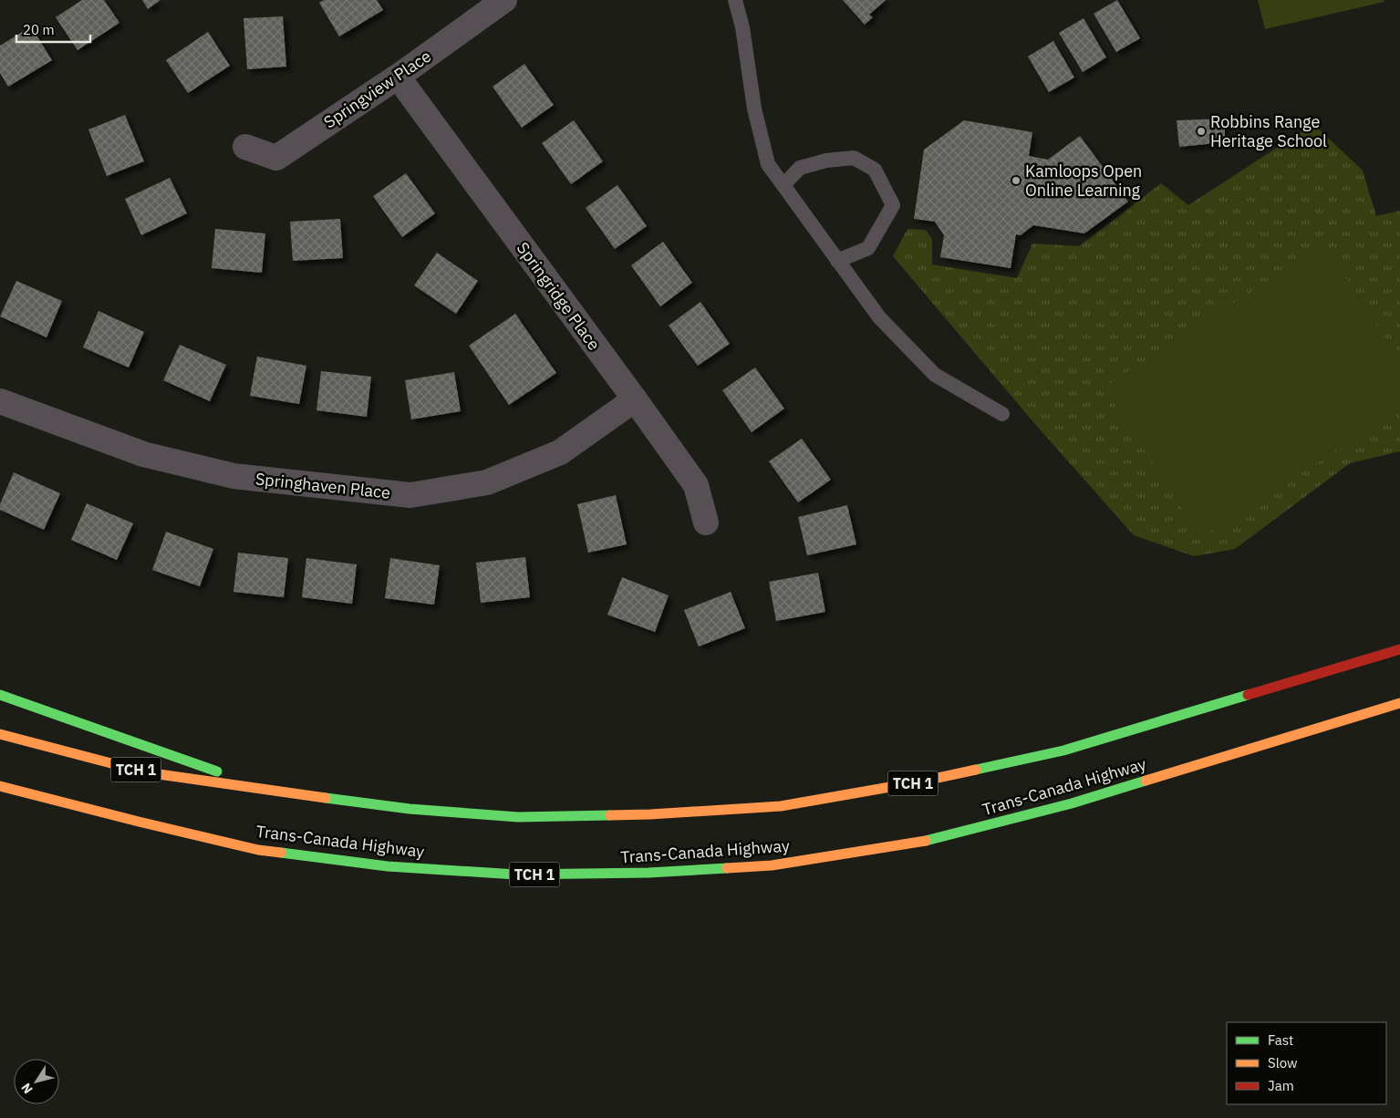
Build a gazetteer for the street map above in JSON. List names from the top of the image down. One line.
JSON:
{"streets":{"highway":["TCH 1","Trans-Canada Highway"],"street":["Springview Place","Springridge Place","Springhaven Place"]},"crossings":[["Springview Place","Springridge Place"],["Springridge Place","Springhaven Place"]],"places":["Robbins Range Heritage School","Kamloops Open Online Learning"],"legend":["Fast","Slow","Jam"],"scale_bar":"20 m","north":"bottom left"}
